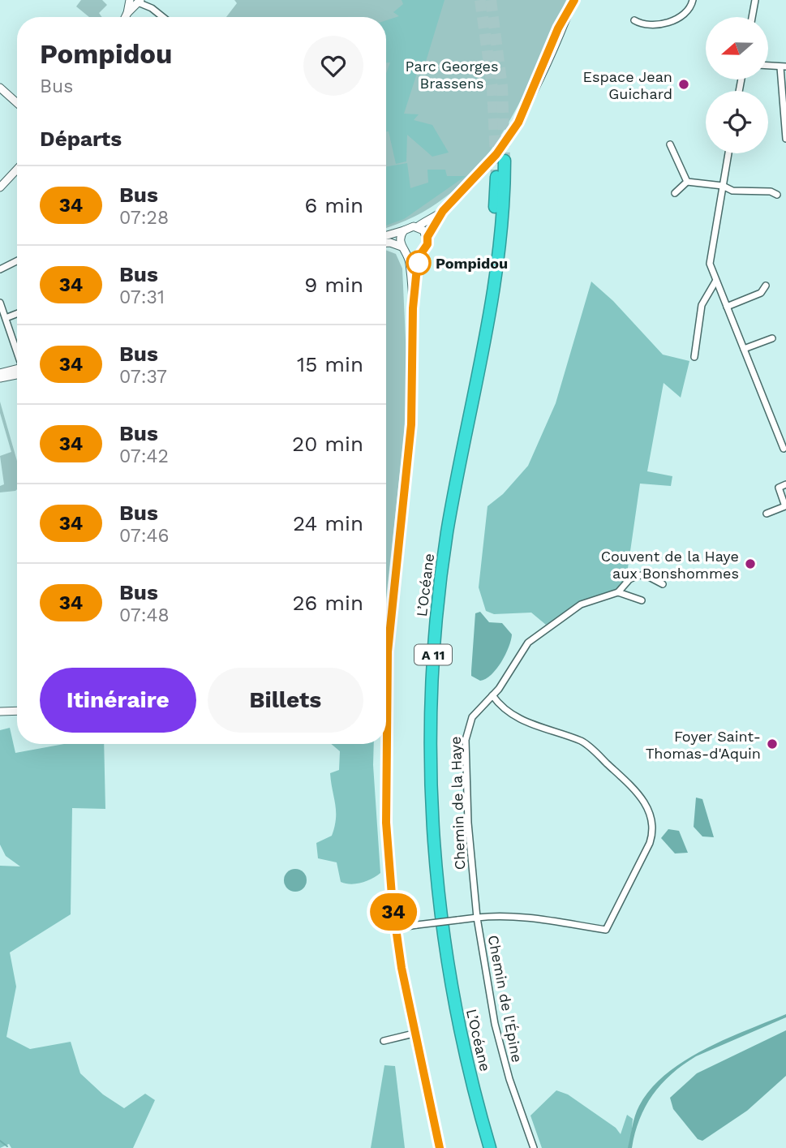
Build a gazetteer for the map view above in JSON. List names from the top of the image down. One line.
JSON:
{"streets":{"highway":["L’Océane","A 11"],"street":["Chemin de la Haye","Chemin de l'Épine"]},"crossings":[["Chemin de la Haye","Chemin de l'Épine"]],"parks":["Parc Georges Brassens"],"places":["Espace Jean Guichard","Pompidou","Couvent de la Haye aux Bonshommes","Foyer Saint- Thomas-d'Aquin"],"lines":["bus line 34"],"north":"left","page":{"on_map":"34","heading":[["Pompidou","Bus"],"Départs"],"list":[{"mark":"34","name":"Bus","note":"07:28","value":"6 min"},{"mark":"34","name":"Bus","note":"07:31","value":"9 min"},{"mark":"34","name":"Bus","note":"07:37","value":"15 min"},{"mark":"34","name":"Bus","note":"07:42","value":"20 min"},{"mark":"34","name":"Bus","note":"07:46","value":"24 min"},{"mark":"34","name":"Bus","note":"07:48","value":"26 min"}],"buttons":["Itinéraire","Billets"]}}
